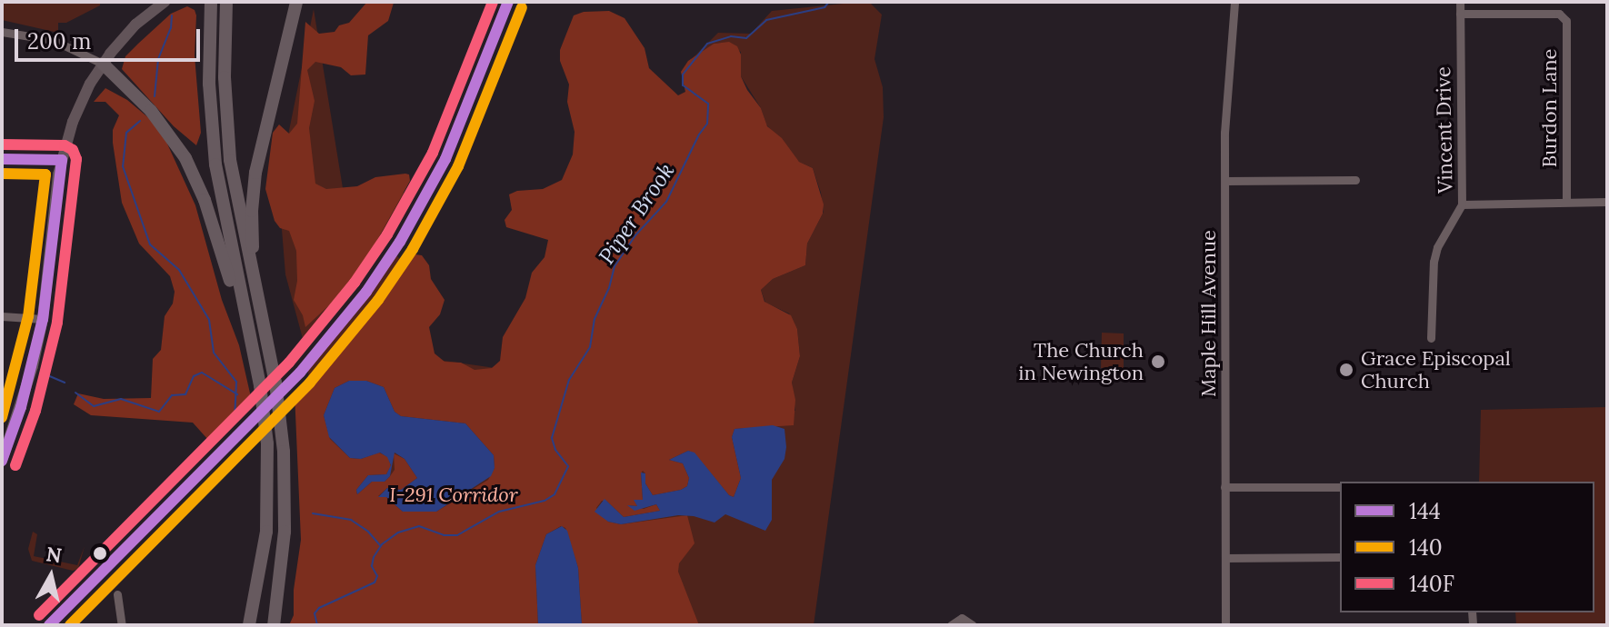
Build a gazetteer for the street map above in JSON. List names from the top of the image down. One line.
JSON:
{"streets":{"street":["Burdon Lane","Vincent Drive","Maple Hill Avenue"]},"crossings":[["Burdon Lane","Vincent Drive"]],"water":["Piper Brook"],"parks":["I-291 Corridor"],"places":["The Church in Newington","Grace Episcopal Church"],"lines":["transit line 144","transit line 140F","transit line 140"],"legend":["144","140","140F"],"scale_bar":"200 m","north":"top"}
